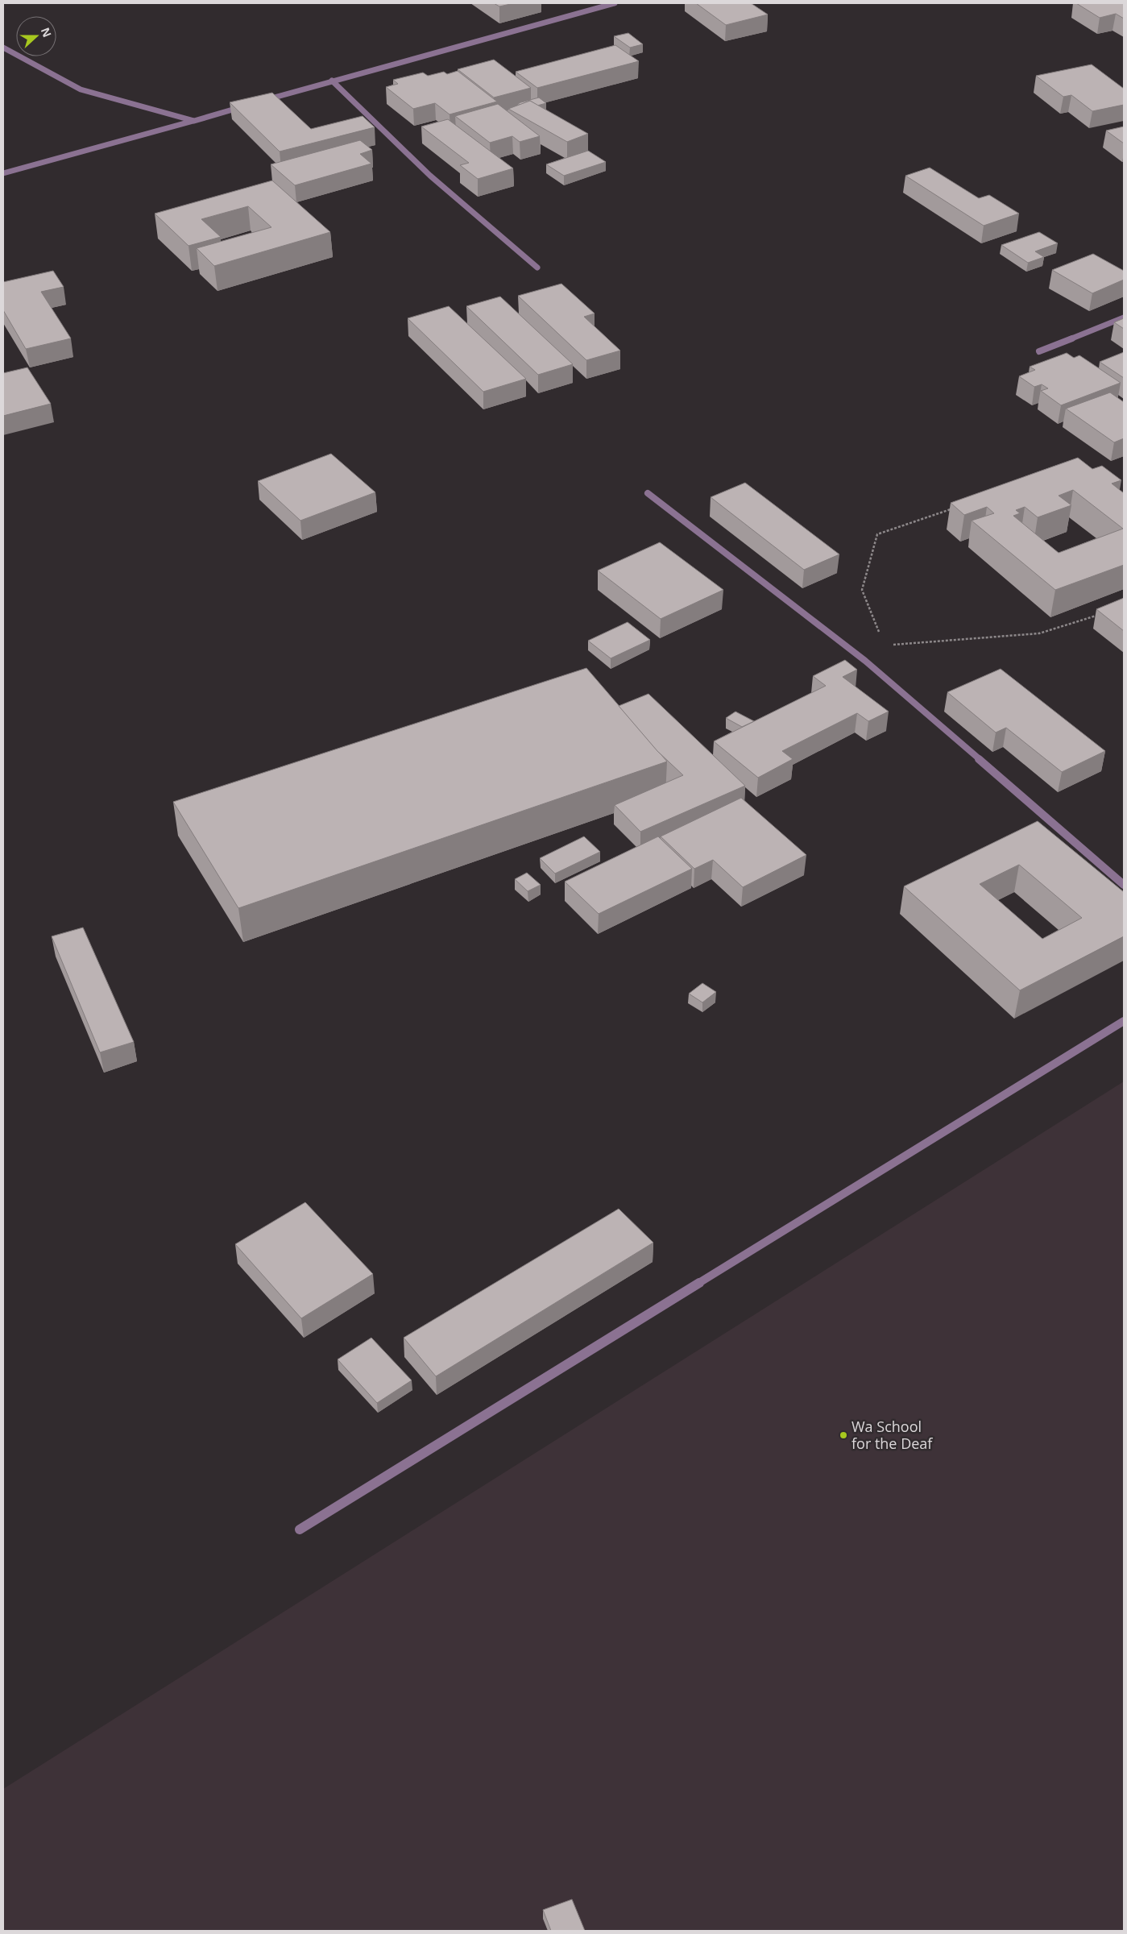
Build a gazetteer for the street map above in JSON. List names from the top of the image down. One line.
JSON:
{"places":["Wa School for the Deaf"],"north":"right"}
